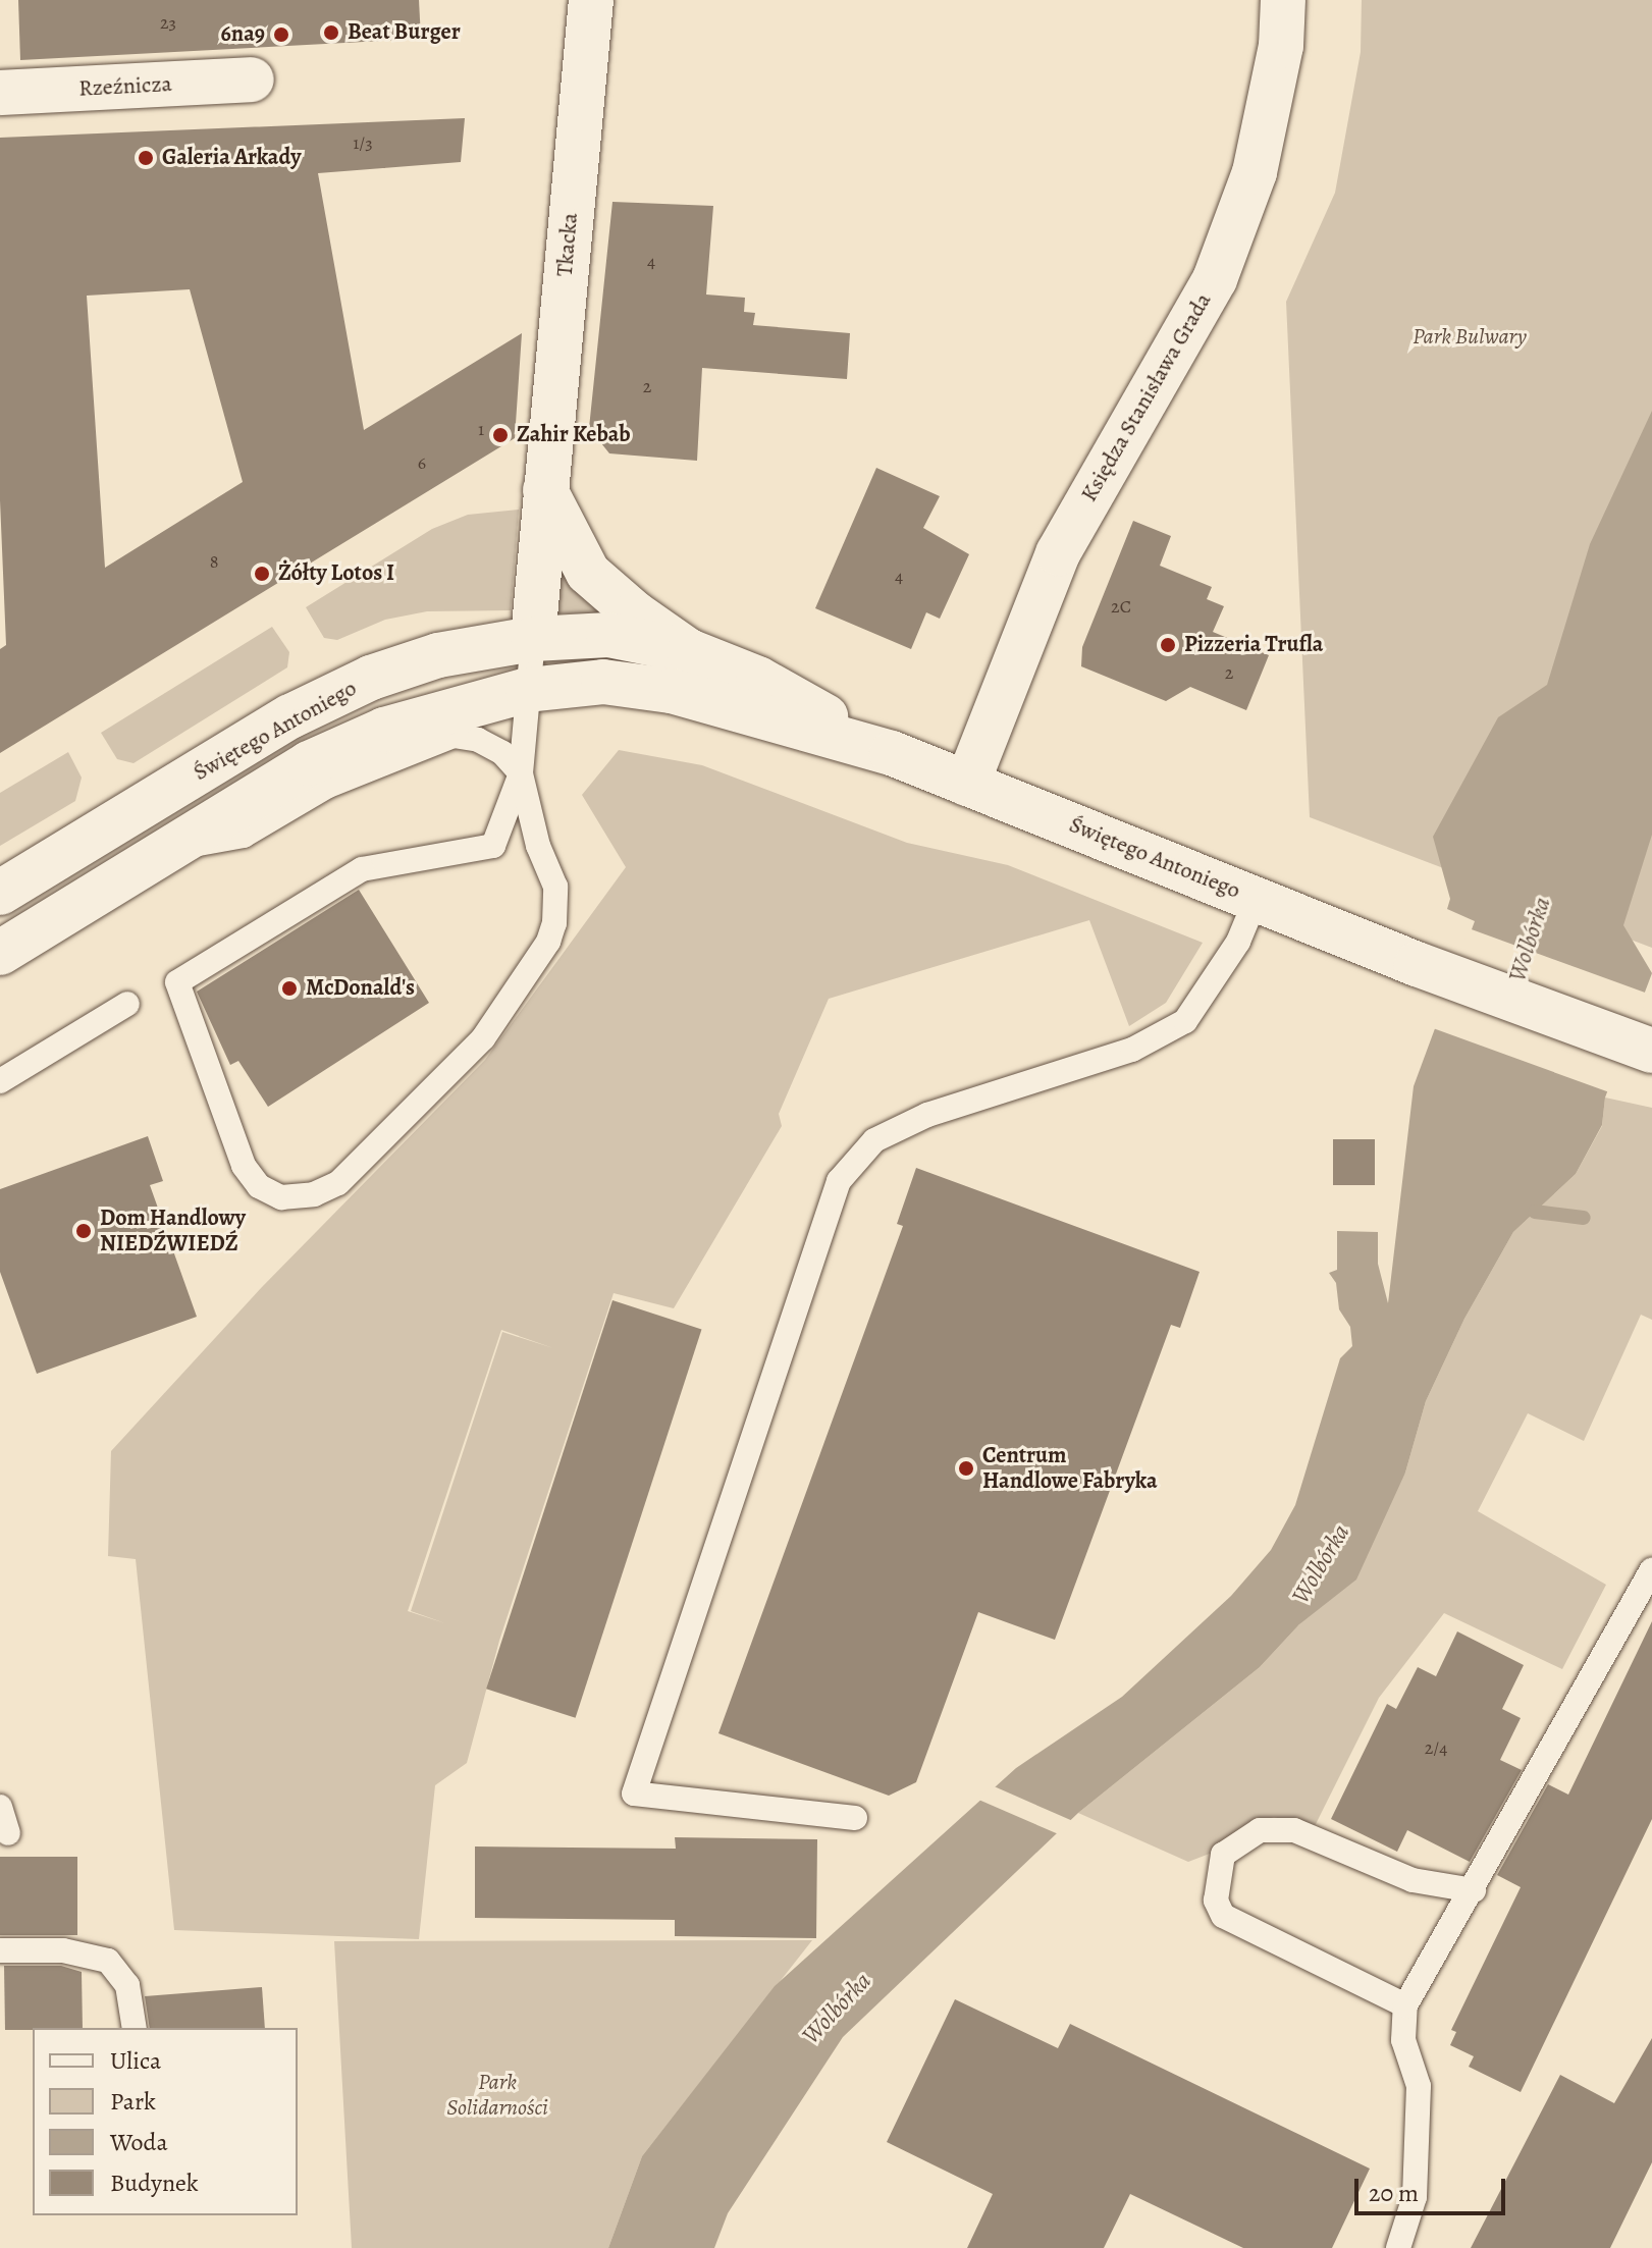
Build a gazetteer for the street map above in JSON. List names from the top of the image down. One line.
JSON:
{"streets":{"main road":["Rzeźnicza","Tkacka","Księdza Stanisława Grada","Świętego Antoniego"]},"crossings":[["Tkacka","Świętego Antoniego"],["Księdza Stanisława Grada","Świętego Antoniego"]],"water":["Wolbórka"],"parks":["Park Bulwary","Park Solidarności"],"places":["Beat Burger","6na9","Galeria Arkady","Zahir Kebab","Żółty Lotos I","Pizzeria Trufla","McDonald's","Dom Handlowy NIEDŹWIEDŹ","Centrum Handlowe Fabryka"],"house_numbers":["23","1/3","4","2","1","6","8","4","2C","2","2/4"],"legend":["Ulica","Park","Woda","Budynek"],"scale_bar":"20 m"}
